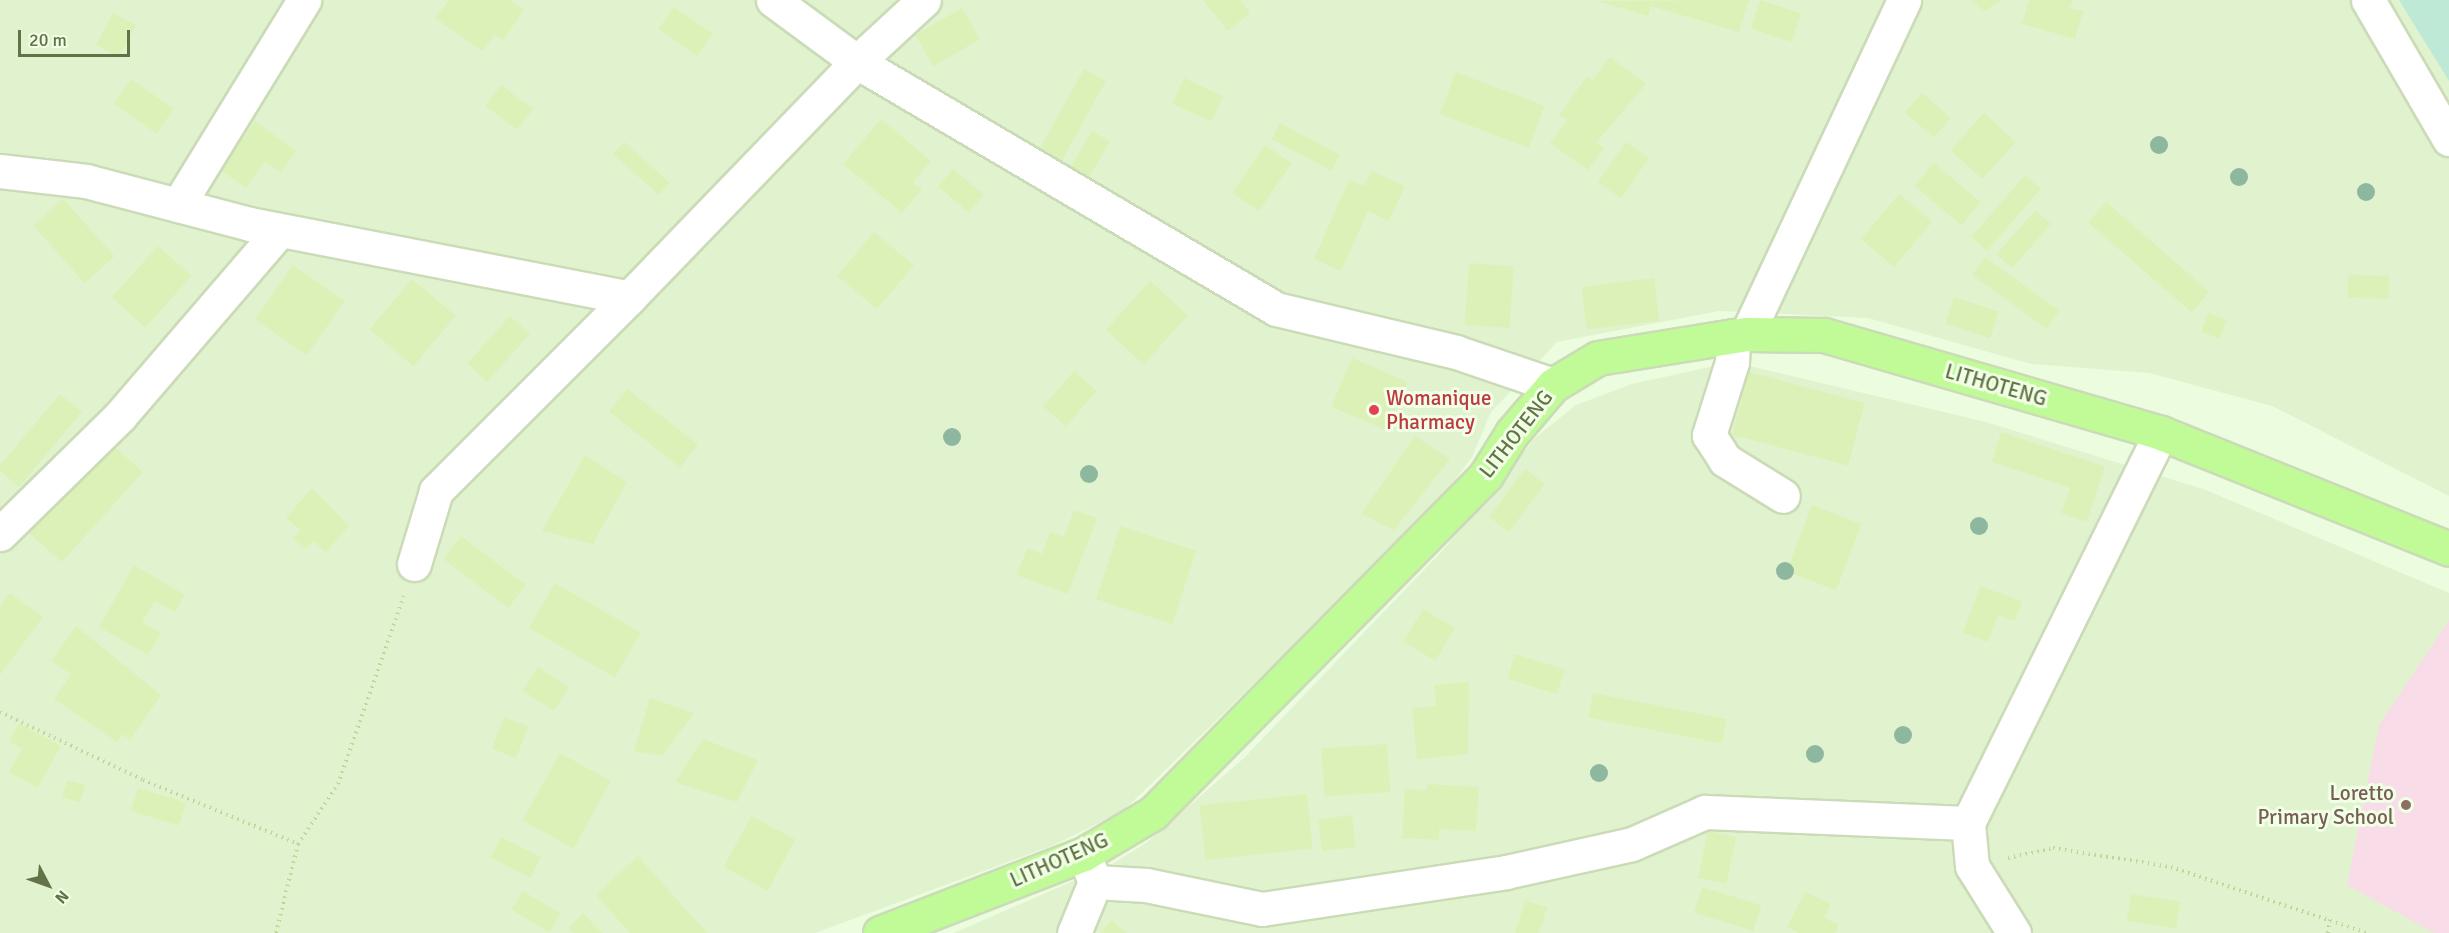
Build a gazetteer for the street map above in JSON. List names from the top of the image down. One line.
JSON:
{"streets":{"main road":["LITHOTENG"]},"places":["Womanique Pharmacy","Loretto Primary School"],"scale_bar":"20 m","north":"bottom right"}
